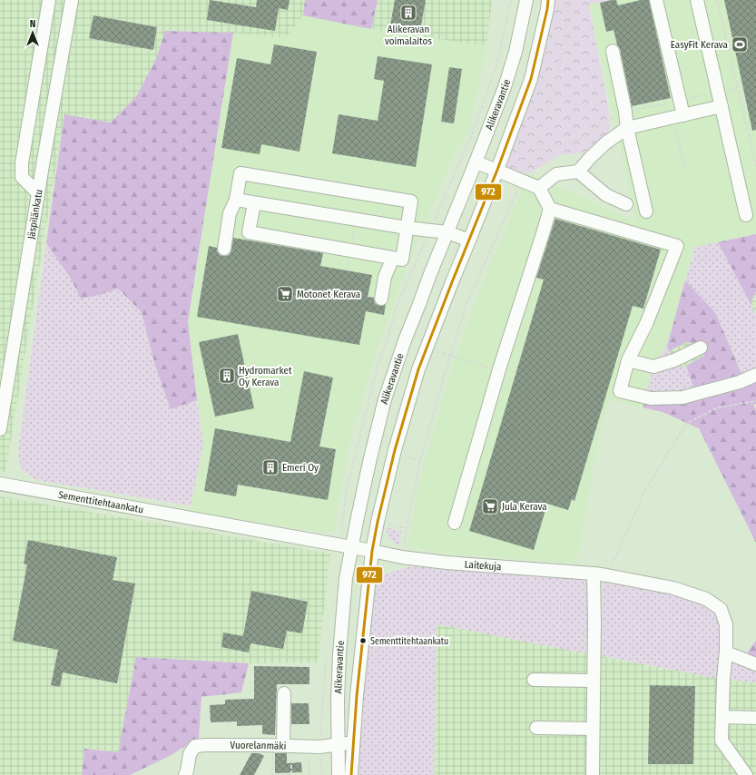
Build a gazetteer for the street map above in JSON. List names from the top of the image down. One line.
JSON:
{"streets":{"street":["Alikeravantie","Jäspilänkatu","Sementtitehtaankatu","Laitekuja","Vuorelanmäki"]},"crossings":[["Alikeravantie","Sementtitehtaankatu"],["Alikeravantie","Laitekuja"],["Alikeravantie","Vuorelanmäki"],["Sementtitehtaankatu","Laitekuja"]],"places":{"building":["Alikeravan voimalaitos","Hydromarket Oy Kerava","Emeri Oy"],"sports":["EasyFit Kerava"],"supermarket":["Motonet Kerava","Jula Kerava"],"other":["Sementtitehtaankatu"]},"lines":["transit line 972"],"north":"top"}
